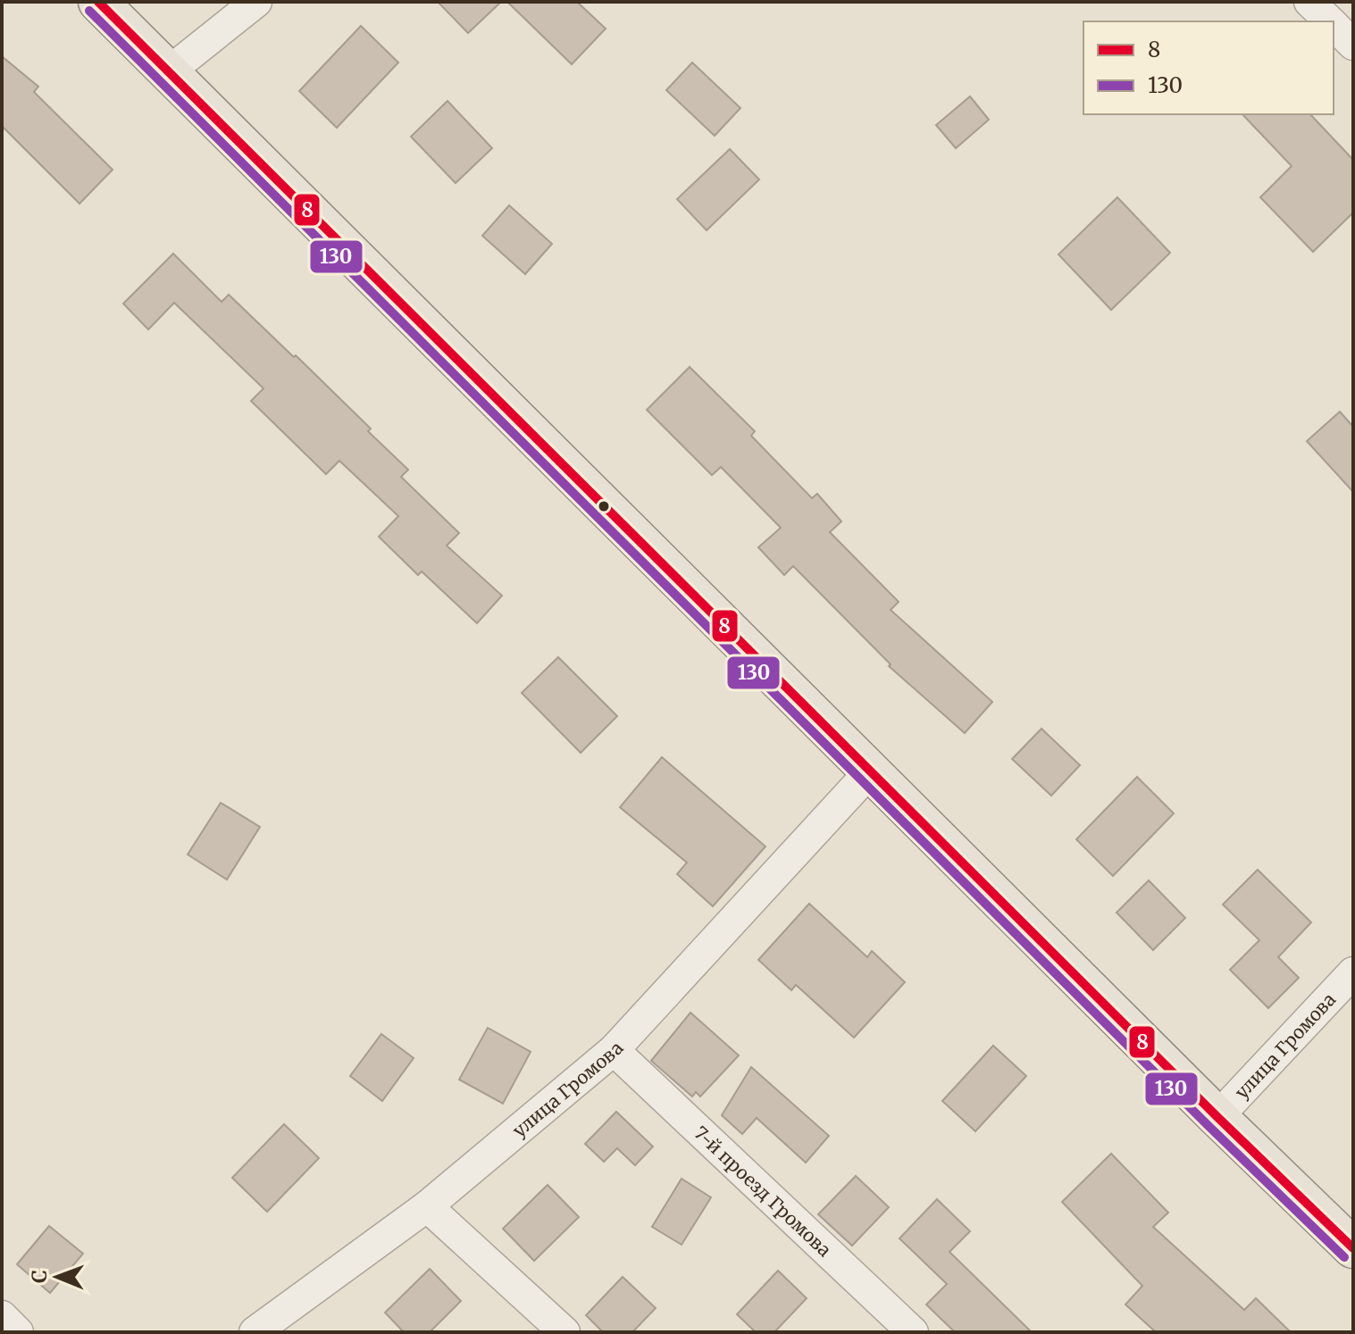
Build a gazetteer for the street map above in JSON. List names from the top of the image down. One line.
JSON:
{"streets":{"street":["улица Громова","7-й проезд Громова"]},"crossings":[["улица Громова","7-й проезд Громова"]],"lines":["transit line 8","transit line 130"],"legend":["8","130"],"north":"left"}
